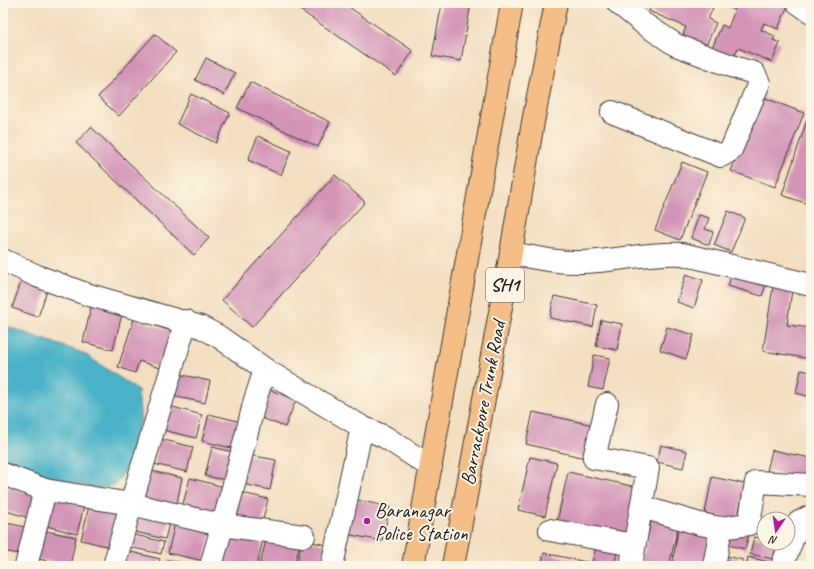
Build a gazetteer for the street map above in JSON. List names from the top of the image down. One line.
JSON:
{"streets":{"main road":["SH1","Barrackpore Trunk Road"]},"places":["Baranagar Police Station"],"north":"bottom"}
